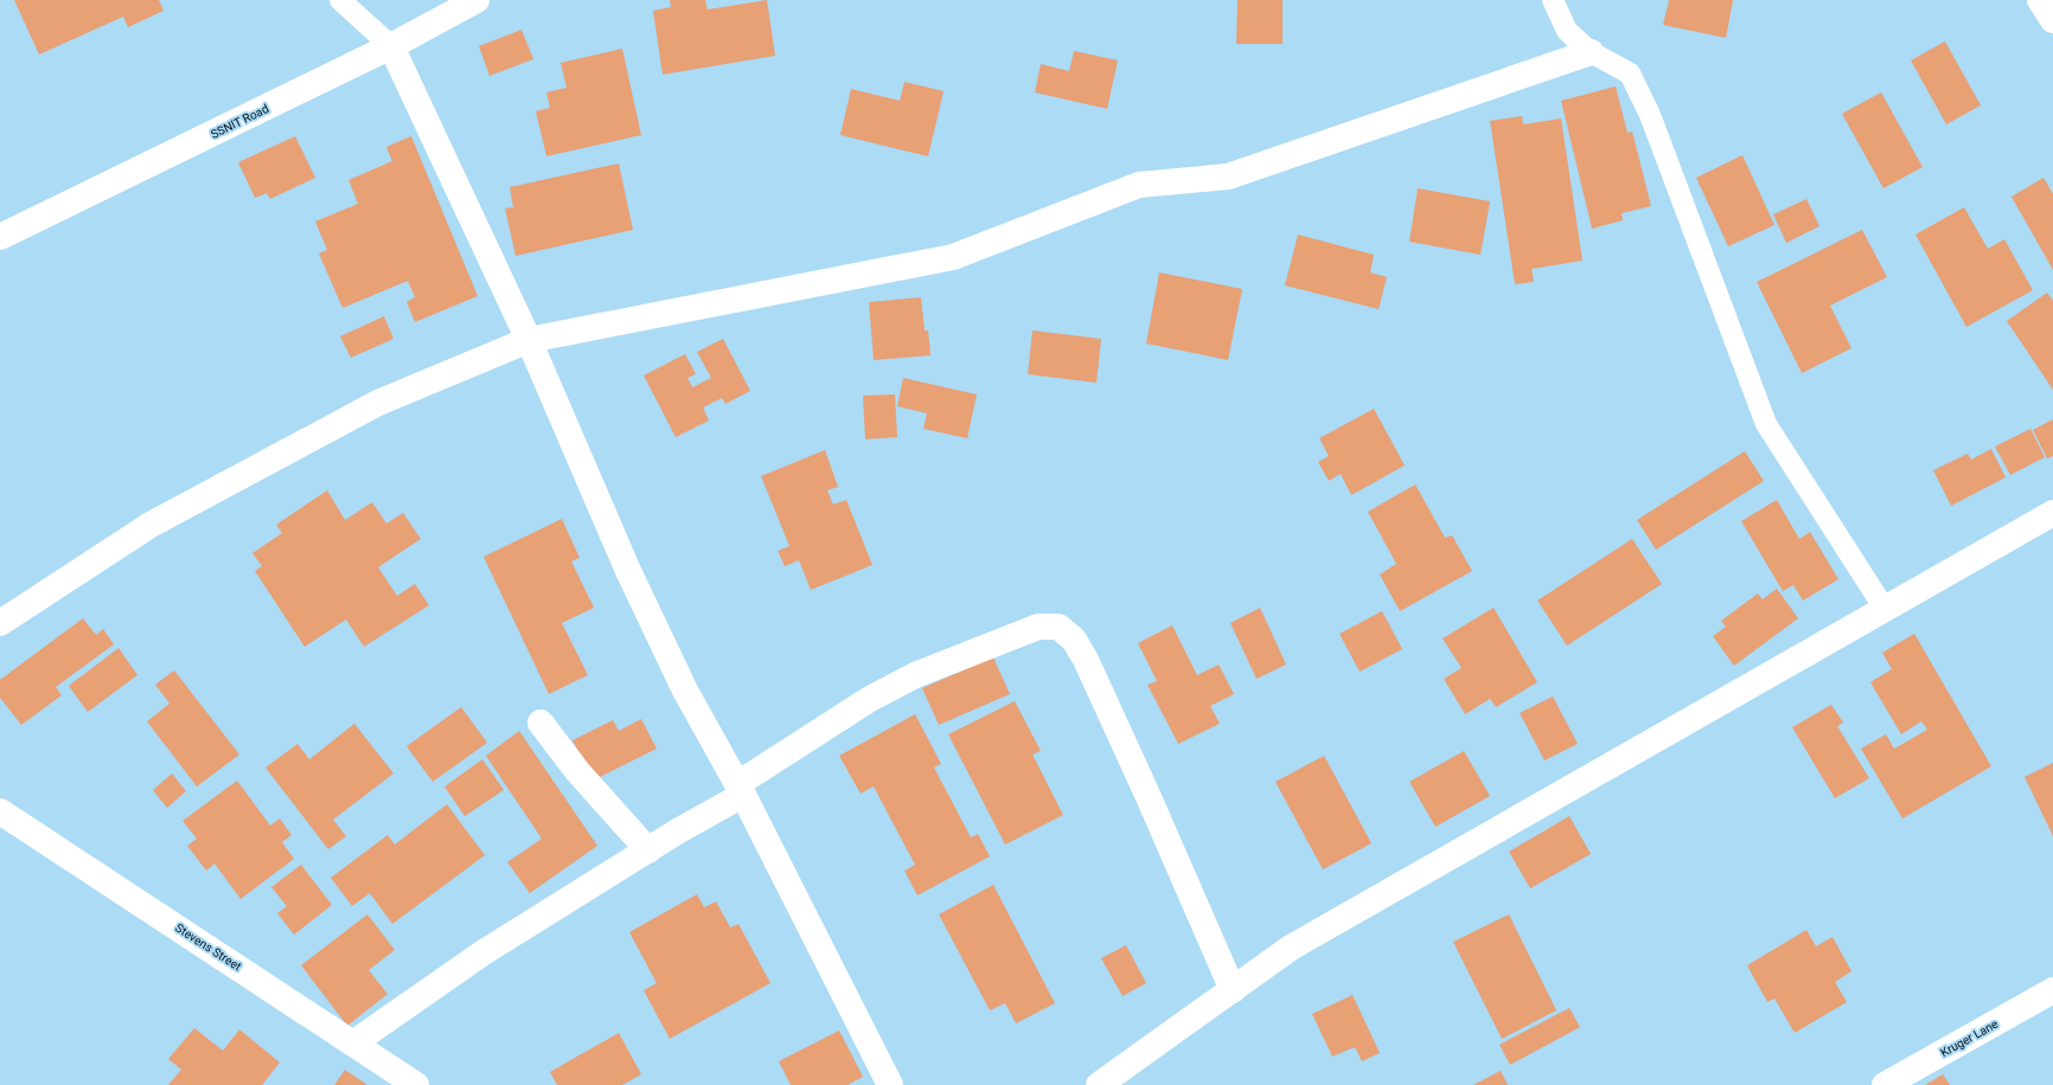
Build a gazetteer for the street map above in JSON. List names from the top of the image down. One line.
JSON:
{"streets":{"street":["SSNIT Road","Stevens Street","Kruger Lane"]}}
